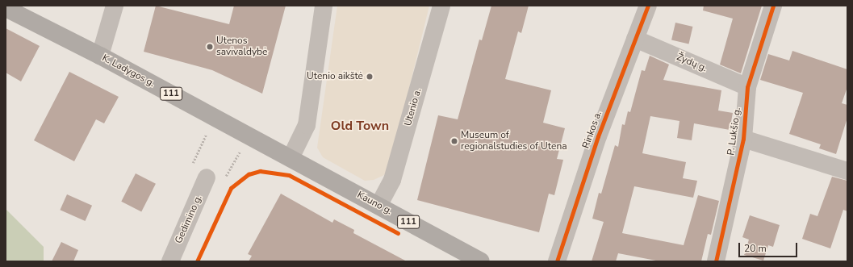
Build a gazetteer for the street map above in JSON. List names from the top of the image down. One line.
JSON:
{"streets":{"main road":["K. Ladygos g.","111","Kauno g."],"street":["Žydų g.","Utenio a.","Rinkos a.","P. Lukšio g.","Gedimino g."]},"crossings":[["Žydų g.","Rinkos a."],["Žydų g.","P. Lukšio g."],["K. Ladygos g.","Kauno g."],["Utenio a.","Kauno g."]],"districts":["Old Town"],"places":["Utenos savivaldybė","Utenio aikštė","Museum of regionalstudies of Utena"],"scale_bar":"20 m"}
